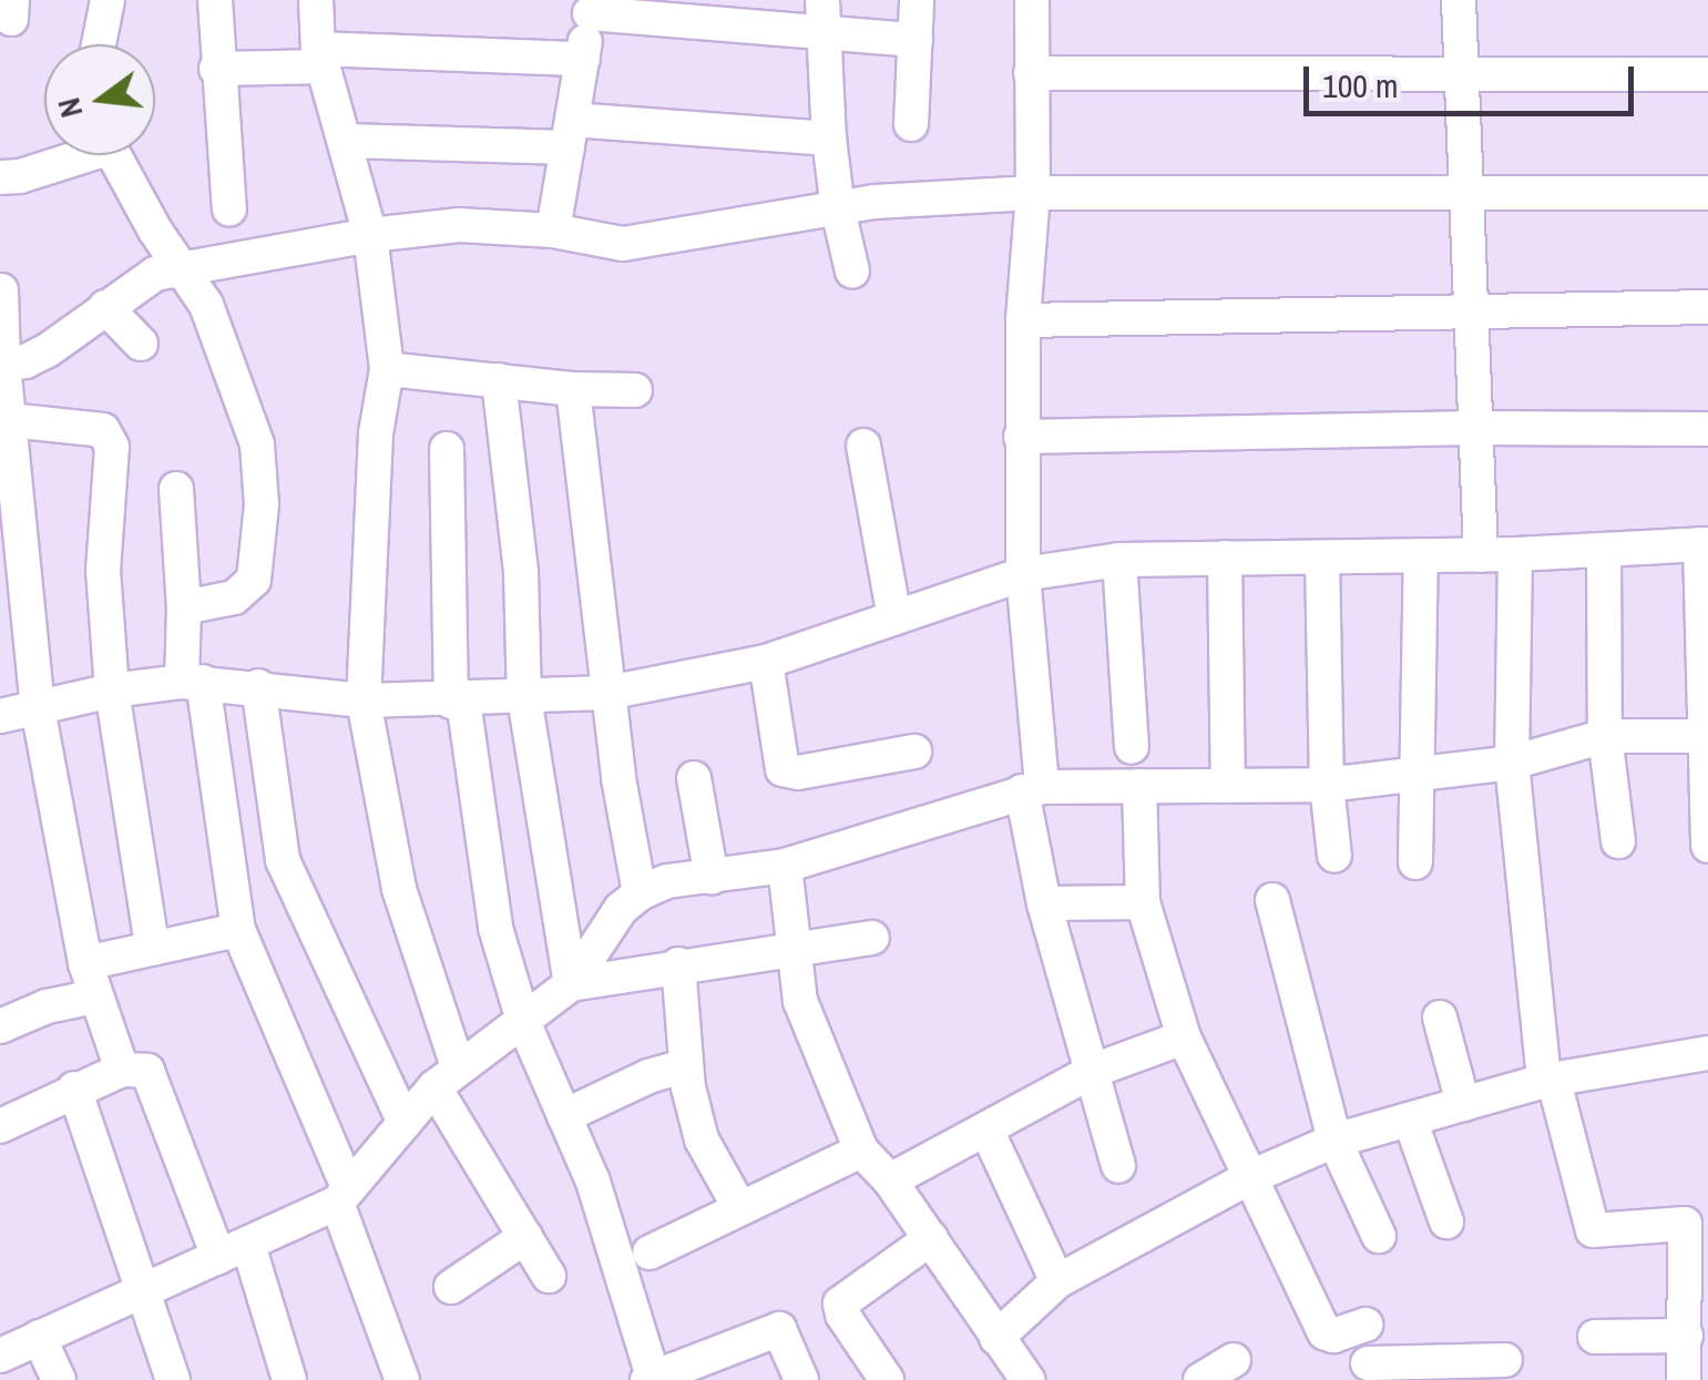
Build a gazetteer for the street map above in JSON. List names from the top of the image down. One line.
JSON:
{"scale_bar":"100 m","north":"left"}
